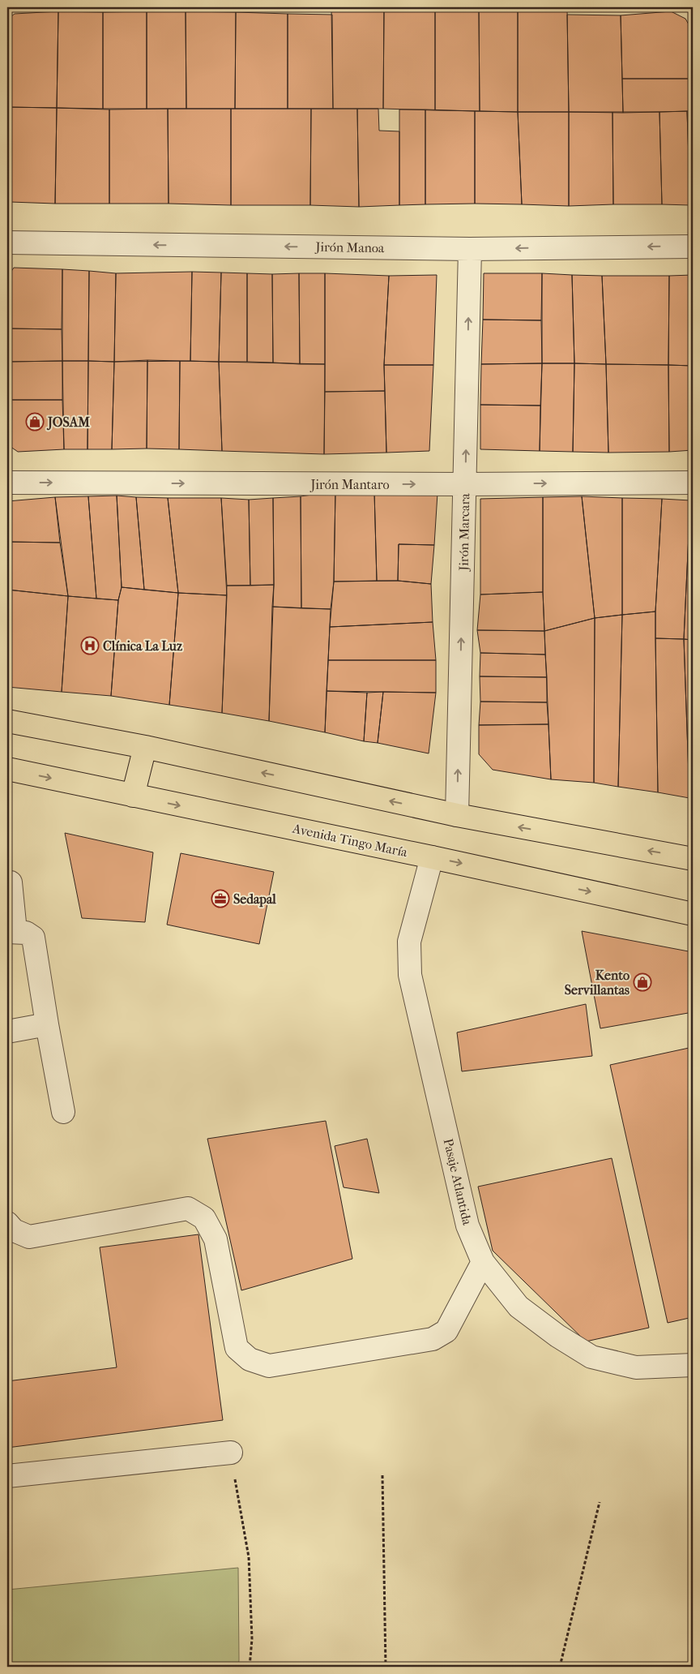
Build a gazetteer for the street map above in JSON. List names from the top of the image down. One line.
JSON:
{"streets":{"main road":["Avenida Tingo María"],"street":["Jirón Manoa","Jirón Mantaro","Jirón Marcara","Pasaje Atlantida"]},"crossings":[["Jirón Manoa","Jirón Marcara"],["Jirón Mantaro","Jirón Marcara"],["Avenida Tingo María","Pasaje Atlantida"]],"one_way":["Jirón Manoa","Jirón Mantaro","Jirón Marcara"],"places":{"shop":["JOSAM","Kento Servillantas"],"hospital":["Clínica La Luz"],"office":["Sedapal"]}}
